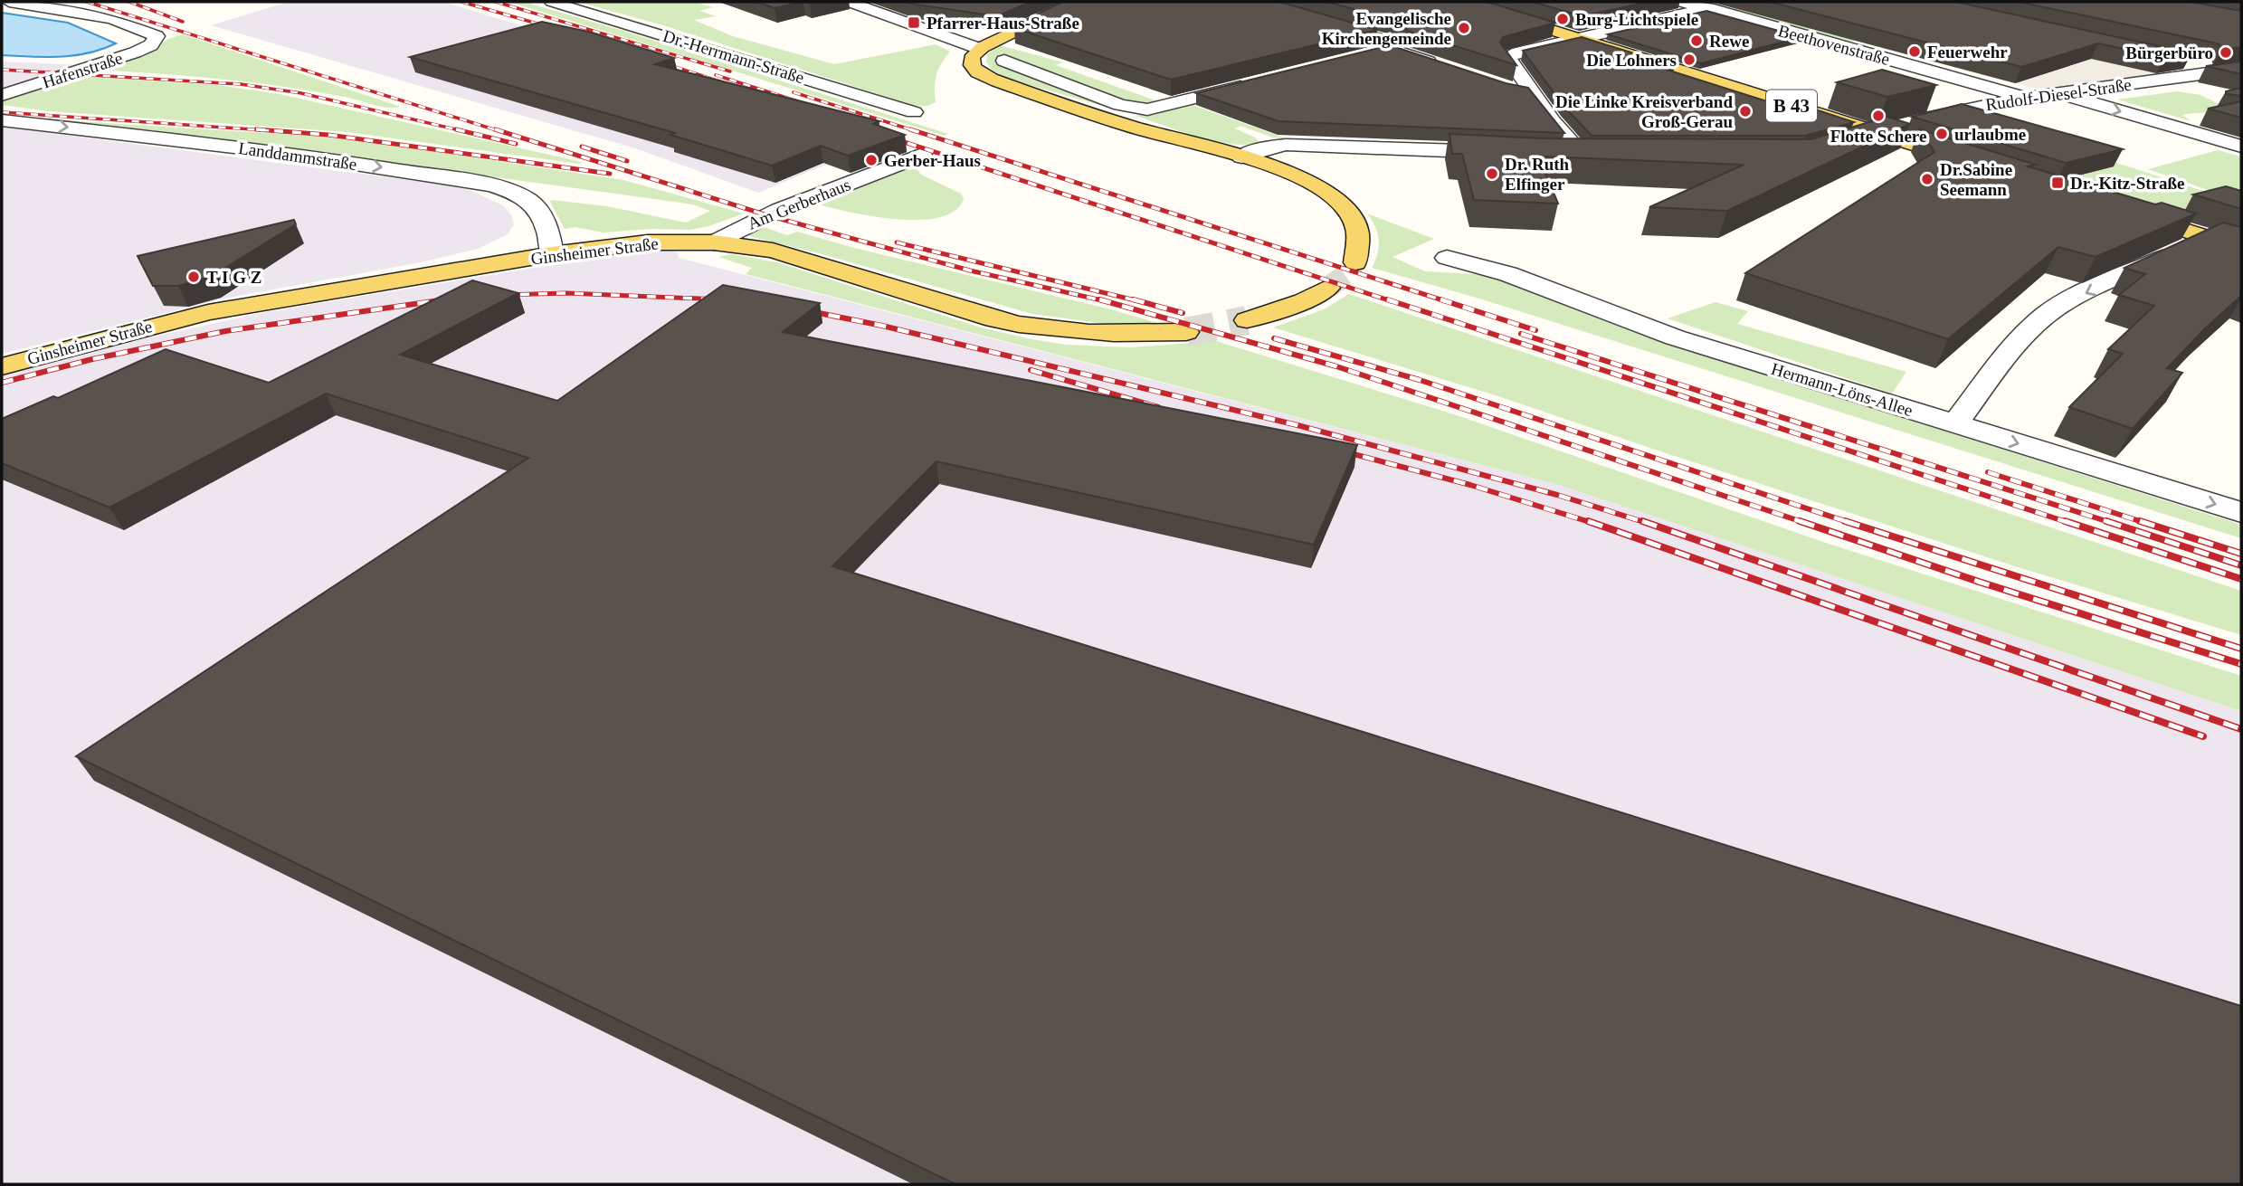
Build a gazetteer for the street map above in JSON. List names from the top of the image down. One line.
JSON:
{"streets":{"main road":["B 43","Ginsheimer Straße"],"street":["Beethovenstraße","Dr.-Herrmann-Straße","Hafenstraße","Rudolf-Diesel-Straße","Landdammstraße","Am Gerberhaus","Hermann-Löns-Allee"]},"crossings":[["Beethovenstraße","Rudolf-Diesel-Straße"],["Rudolf-Diesel-Straße","B 43"],["Landdammstraße","Ginsheimer Straße"],["Am Gerberhaus","Ginsheimer Straße"]],"one_way":["Landdammstraße","Hermann-Löns-Allee"],"places":{"other":["Burg-Lichtspiele","Evangelische Kirchengemeinde","Rewe","Feuerwehr","Bürgerbüro","Die Lohners","Die Linke Kreisverband Groß-Gerau","Flotte Schere","urlaubme","Gerber-Haus","Dr. Ruth Elfinger","Dr.Sabine Seemann","T I G Z"],"transit":["Pfarrer-Haus-Straße","Dr.-Kitz-Straße"]}}
